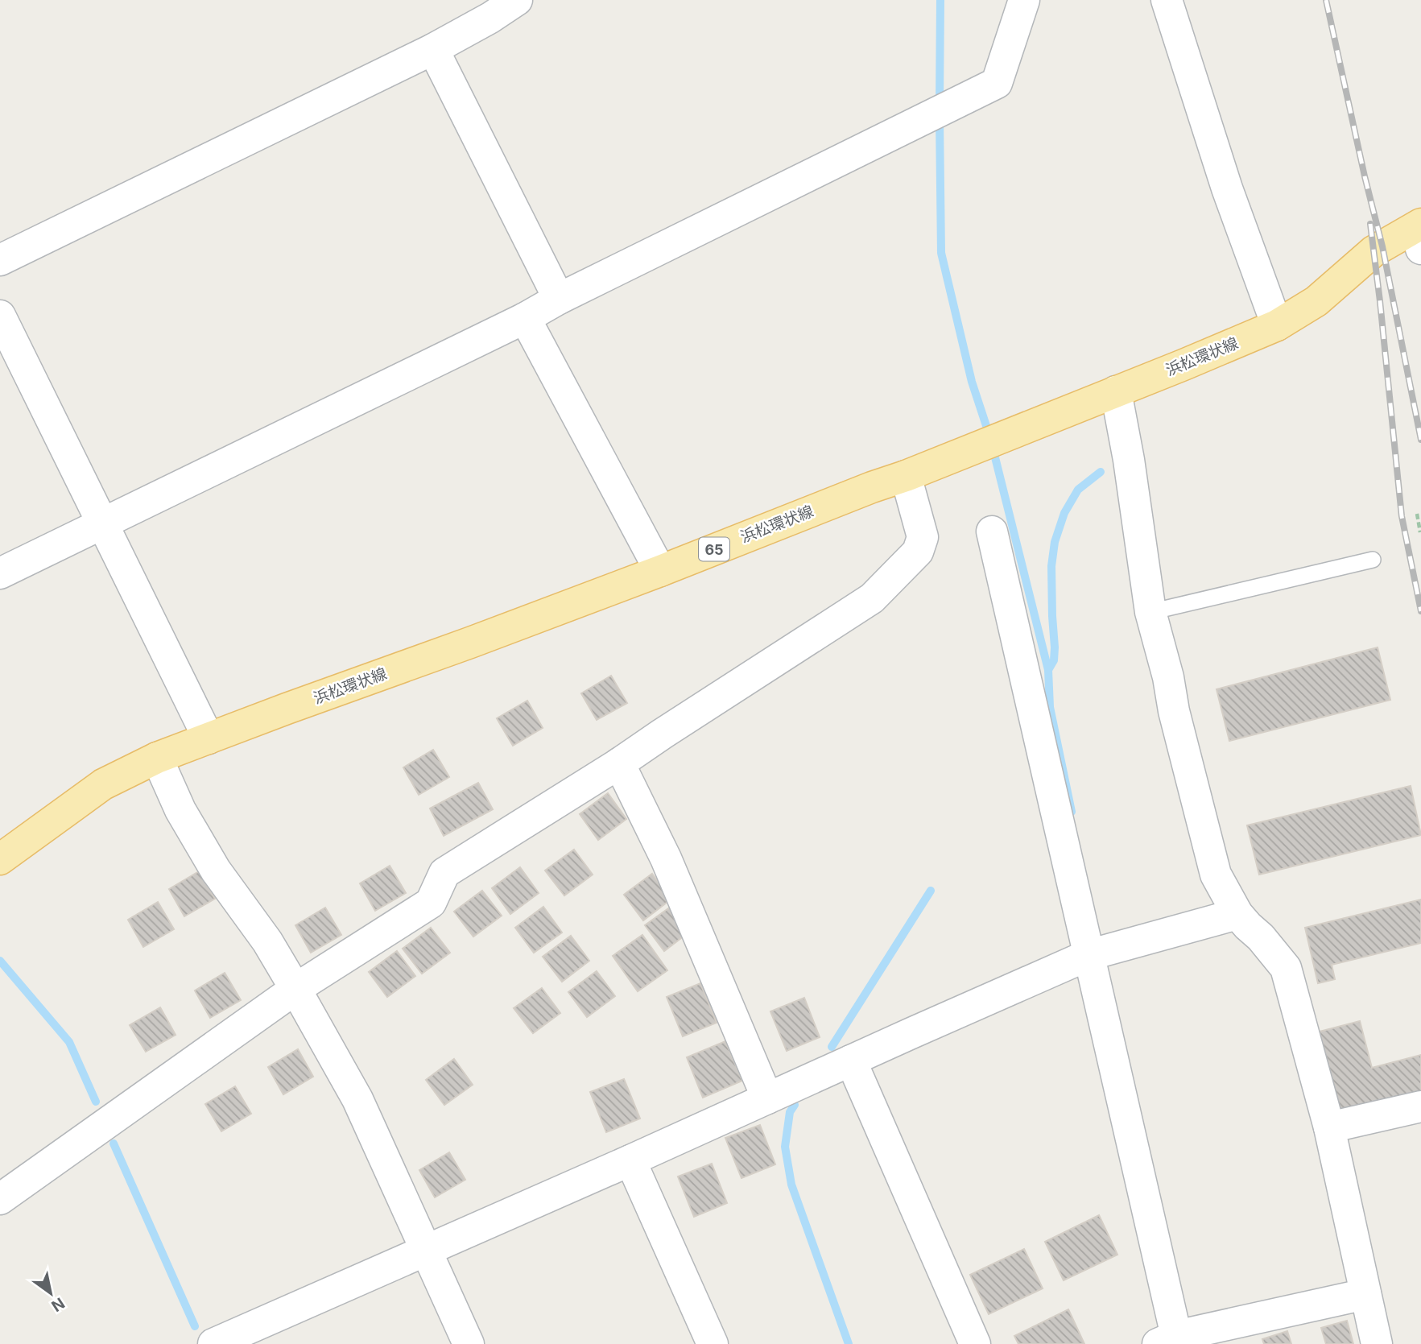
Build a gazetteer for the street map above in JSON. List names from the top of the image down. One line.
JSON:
{"streets":{"main road":["浜松環状線","65"]},"north":"bottom right"}
